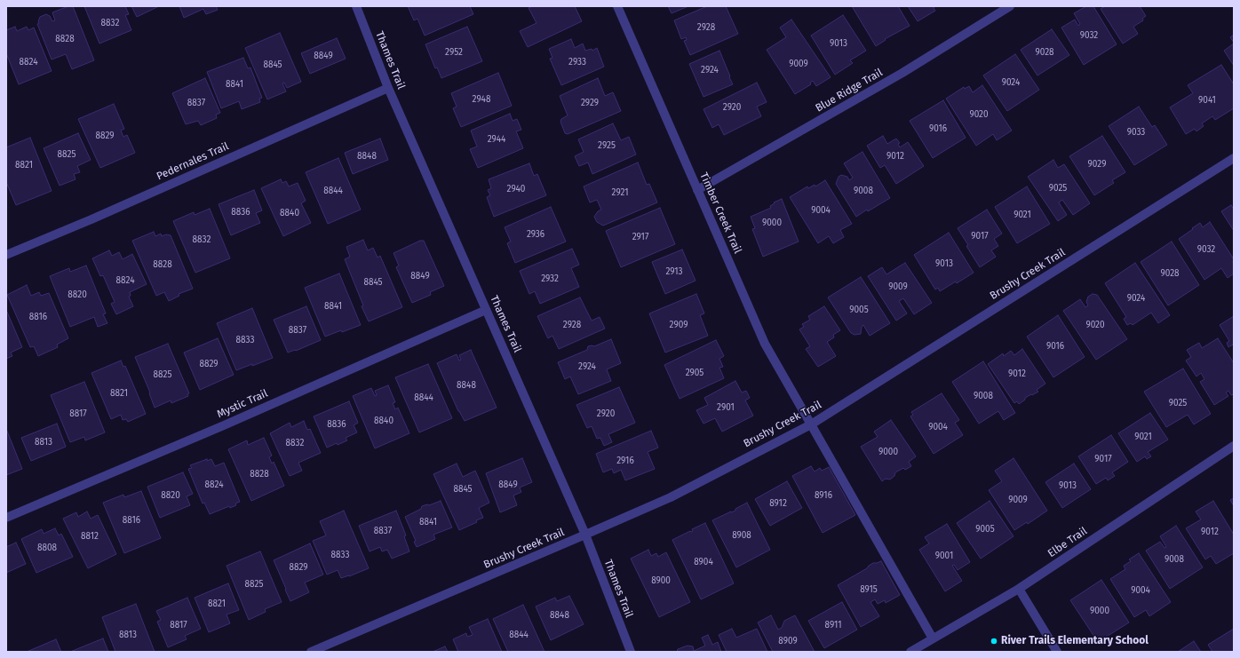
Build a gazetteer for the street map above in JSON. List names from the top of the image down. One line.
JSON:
{"streets":{"street":["Thames Trail","Blue Ridge Trail","Pedernales Trail","Timber Creek Trail","Brushy Creek Trail","Mystic Trail","Elbe Trail"]},"crossings":[["Thames Trail","Pedernales Trail"],["Thames Trail","Brushy Creek Trail"],["Thames Trail","Mystic Trail"],["Blue Ridge Trail","Timber Creek Trail"],["Timber Creek Trail","Brushy Creek Trail"],["Timber Creek Trail","Elbe Trail"]],"places":["River Trails Elementary School"],"house_numbers":["8832","2928","9032","8828","9013","2952","9028","8849","8824","2933","9009","8845","2924","9024","8841","2948","9041","8837","2929","2920","9020","9016","9033","8829","2944","2925","8825","8848","9012","9029","8821","9025","2940","8844","9008","2921","9004","8836","8840","9021","9000","2936","9017","2917","8832","9032","9013","8828","2913","9028","8849","2932","8824","8845","9009","8820","9024","8841","9005","8816","2928","2909","9020","8837","8833","9016","8829","2924","2905","9012","8825","8848","8821","9008","8844","9025","2901","8817","2920","8840","8836","9004","9021","8813","8832","9000","9017","2916","8828","8824","8849","9013","8845","8820","8916","9009","8912","8816","8841","9005","8837","9012","8908","8812","8808","8833","9001","9008","8904","8829","8900","8825","8915","9004","8821","9000","8848","8817","8911","8813","8844","8909"]}
